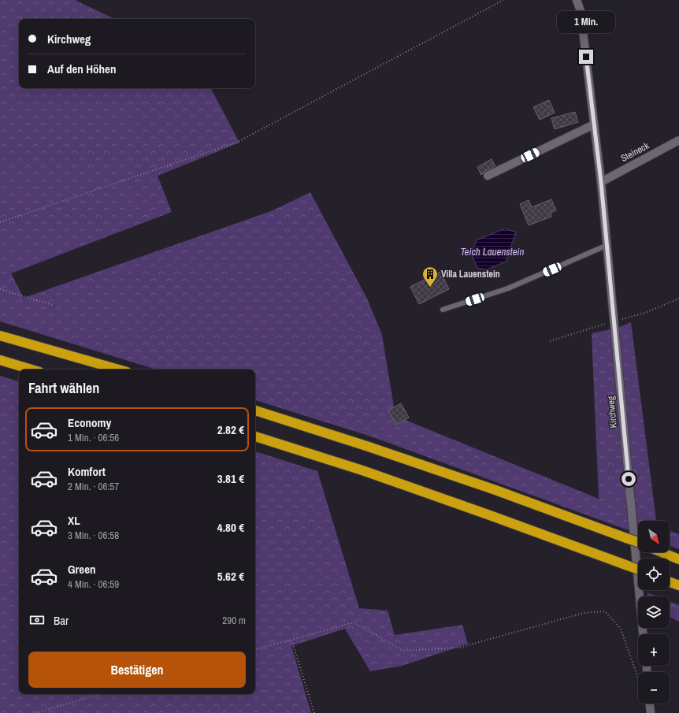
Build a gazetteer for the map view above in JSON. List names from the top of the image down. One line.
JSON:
{"streets":{"street":["Steineck","Kirchweg"]},"crossings":[["Steineck","Kirchweg"]],"water":["Teich Lauenstein"],"places":{"building":["Villa Lauenstein"]},"north":"bottom right","page":{"bubble":"1 Min.","banner":["Kirchweg","Auf den Höhen"],"heading":"Fahrt wählen","list":[{"name":"Economy","note":"1 Min. · 06:56","value":"2.82 €"},{"name":"Komfort","note":"2 Min. · 06:57","value":"3.81 €"},{"name":"XL","note":"3 Min. · 06:58","value":"4.80 €"},{"name":"Green","note":"4 Min. · 06:59","value":"5.62 €"}],"map_buttons":["+","−"],"pay":["Bar","290 m"],"buttons":"Bestätigen"}}
